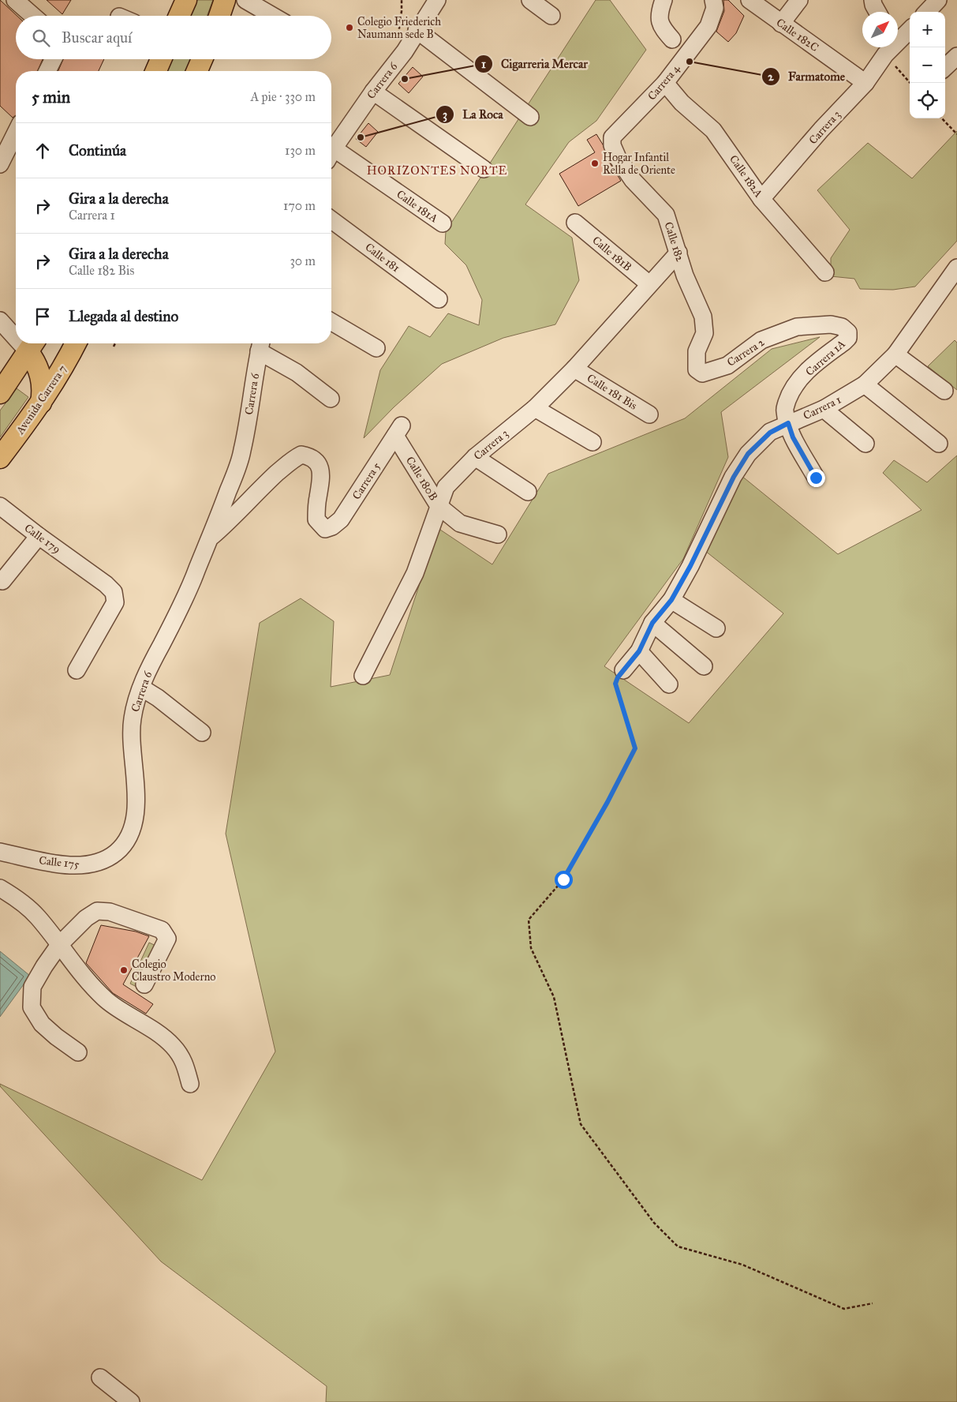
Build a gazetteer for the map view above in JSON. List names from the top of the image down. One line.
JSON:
{"streets":{"main road":["Avenida Carrera 7"],"street":["Calle 182C","Carrera 6","Carrera 4","Carrera 3","Calle 182A","Calle 181A","Calle 182","Calle 181B","Calle 181","Carrera 2","Carrera 1A","Calle 181 Bis","Carrera 1","Calle 180B","Carrera 5","Calle 179","Calle 175"]},"crossings":[["Calle 182C","Carrera 3"],["Carrera 6","Carrera 5"],["Carrera 6","Calle 175"],["Carrera 4","Calle 182A"],["Carrera 4","Calle 182"],["Carrera 3","Calle 182A"],["Carrera 3","Calle 182"],["Carrera 3","Calle 181B"],["Carrera 3","Calle 181 Bis"],["Carrera 3","Calle 180B"],["Calle 182","Carrera 2"],["Carrera 2","Carrera 1A"],["Carrera 1A","Carrera 1"],["Calle 180B","Carrera 5"]],"districts":["HORIZONTES NORTE"],"places":["Colegio Friederich Naumann sede B","Farmatome","Cigarreria Mercar","La Roca","Hogar Infantil Rella de Oriente","Colegio Claustro Moderno"],"north":"top right","page":{"map_buttons":["+","−"],"search":"Buscar aquí","heading":["5 min","A pie · 330 m"],"list":[["Continúa","130 m"],["Gira a la derecha","Carrera 1","170 m"],["Gira a la derecha","Calle 182 Bis","30 m"],"Llegada al destino"]}}
